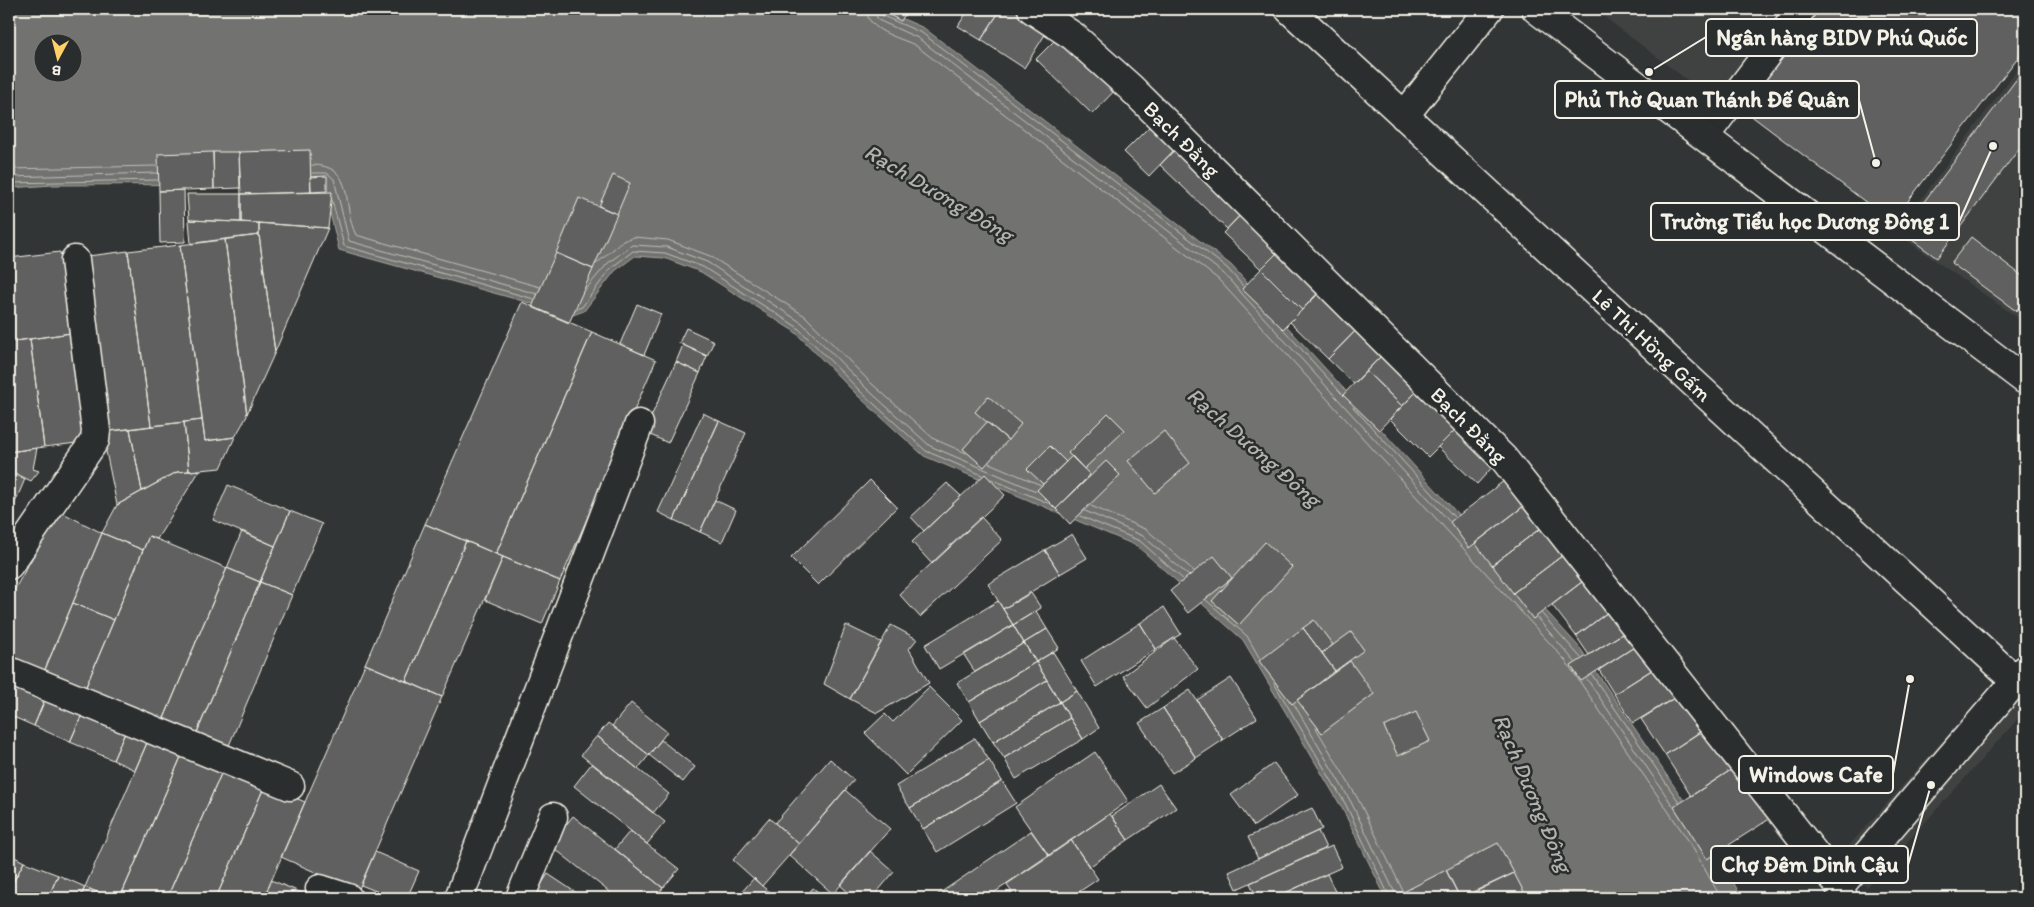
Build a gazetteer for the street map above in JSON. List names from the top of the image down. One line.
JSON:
{"streets":{"street":["Bạch Đằng","Lê Thị Hồng Gấm"]},"water":["Rạch Dương Đông"],"places":["Ngân hàng BIDV Phú Quốc","Trường Tiểu học Dương Đông 1","Phủ Thờ Quan Thánh Đế Quân","Windows Cafe","Chợ Đêm Dinh Cậu"],"north":"bottom"}
